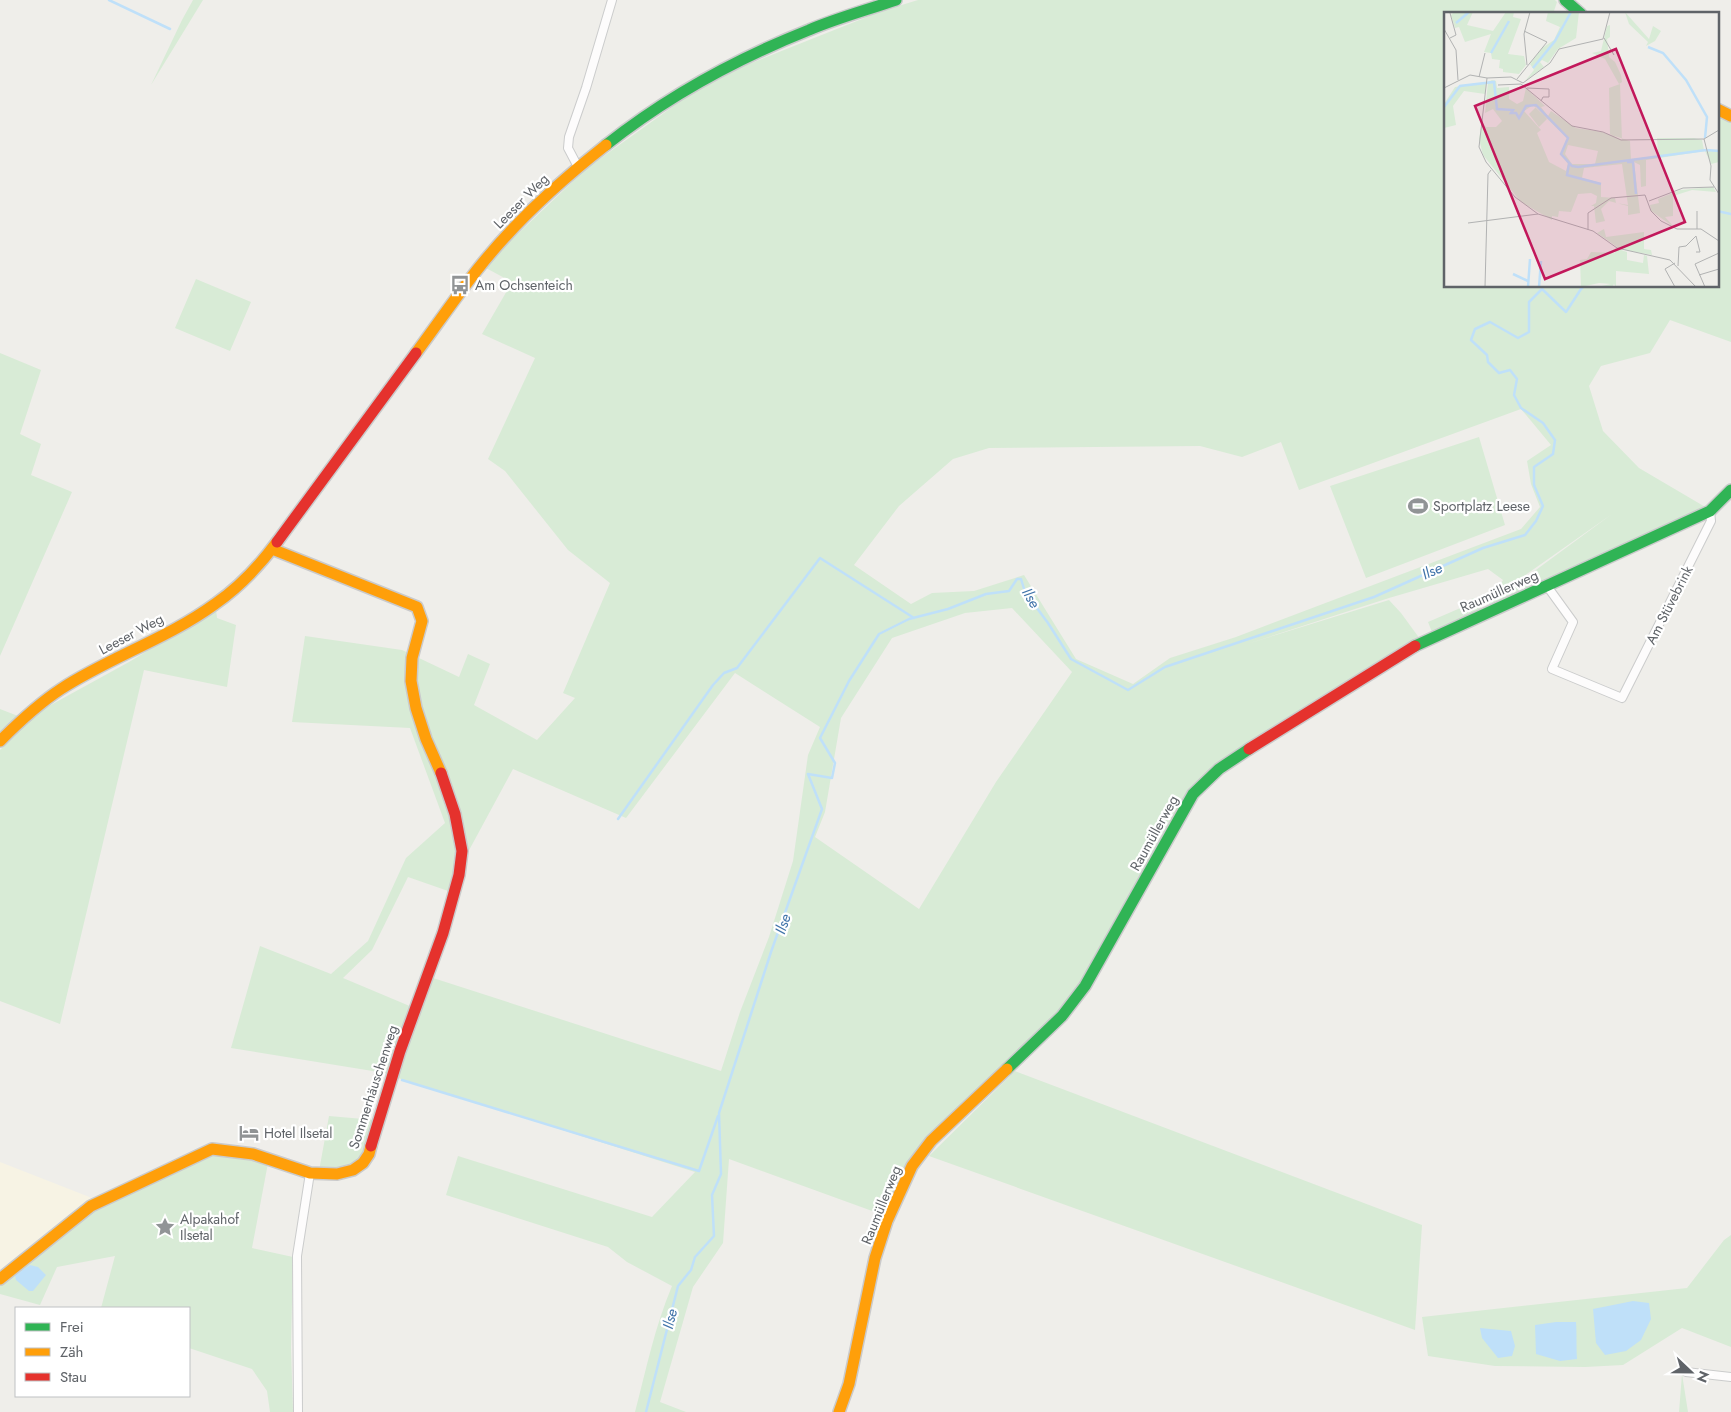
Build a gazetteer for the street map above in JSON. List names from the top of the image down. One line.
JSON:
{"streets":{"street":["Leeser Weg","Raumüllerweg","Am Stüvebrink","Sommerhäuschenweg"]},"crossings":[["Leeser Weg","Sommerhäuschenweg"],["Raumüllerweg","Am Stüvebrink"]],"water":["Ilse"],"places":{"bus stop":["Am Ochsenteich"],"sports":["Sportplatz Leese"],"hotel":["Hotel Ilsetal"],"place":["Alpakahof Ilsetal"]},"legend":["Frei","Zäh","Stau"],"north":"right"}
